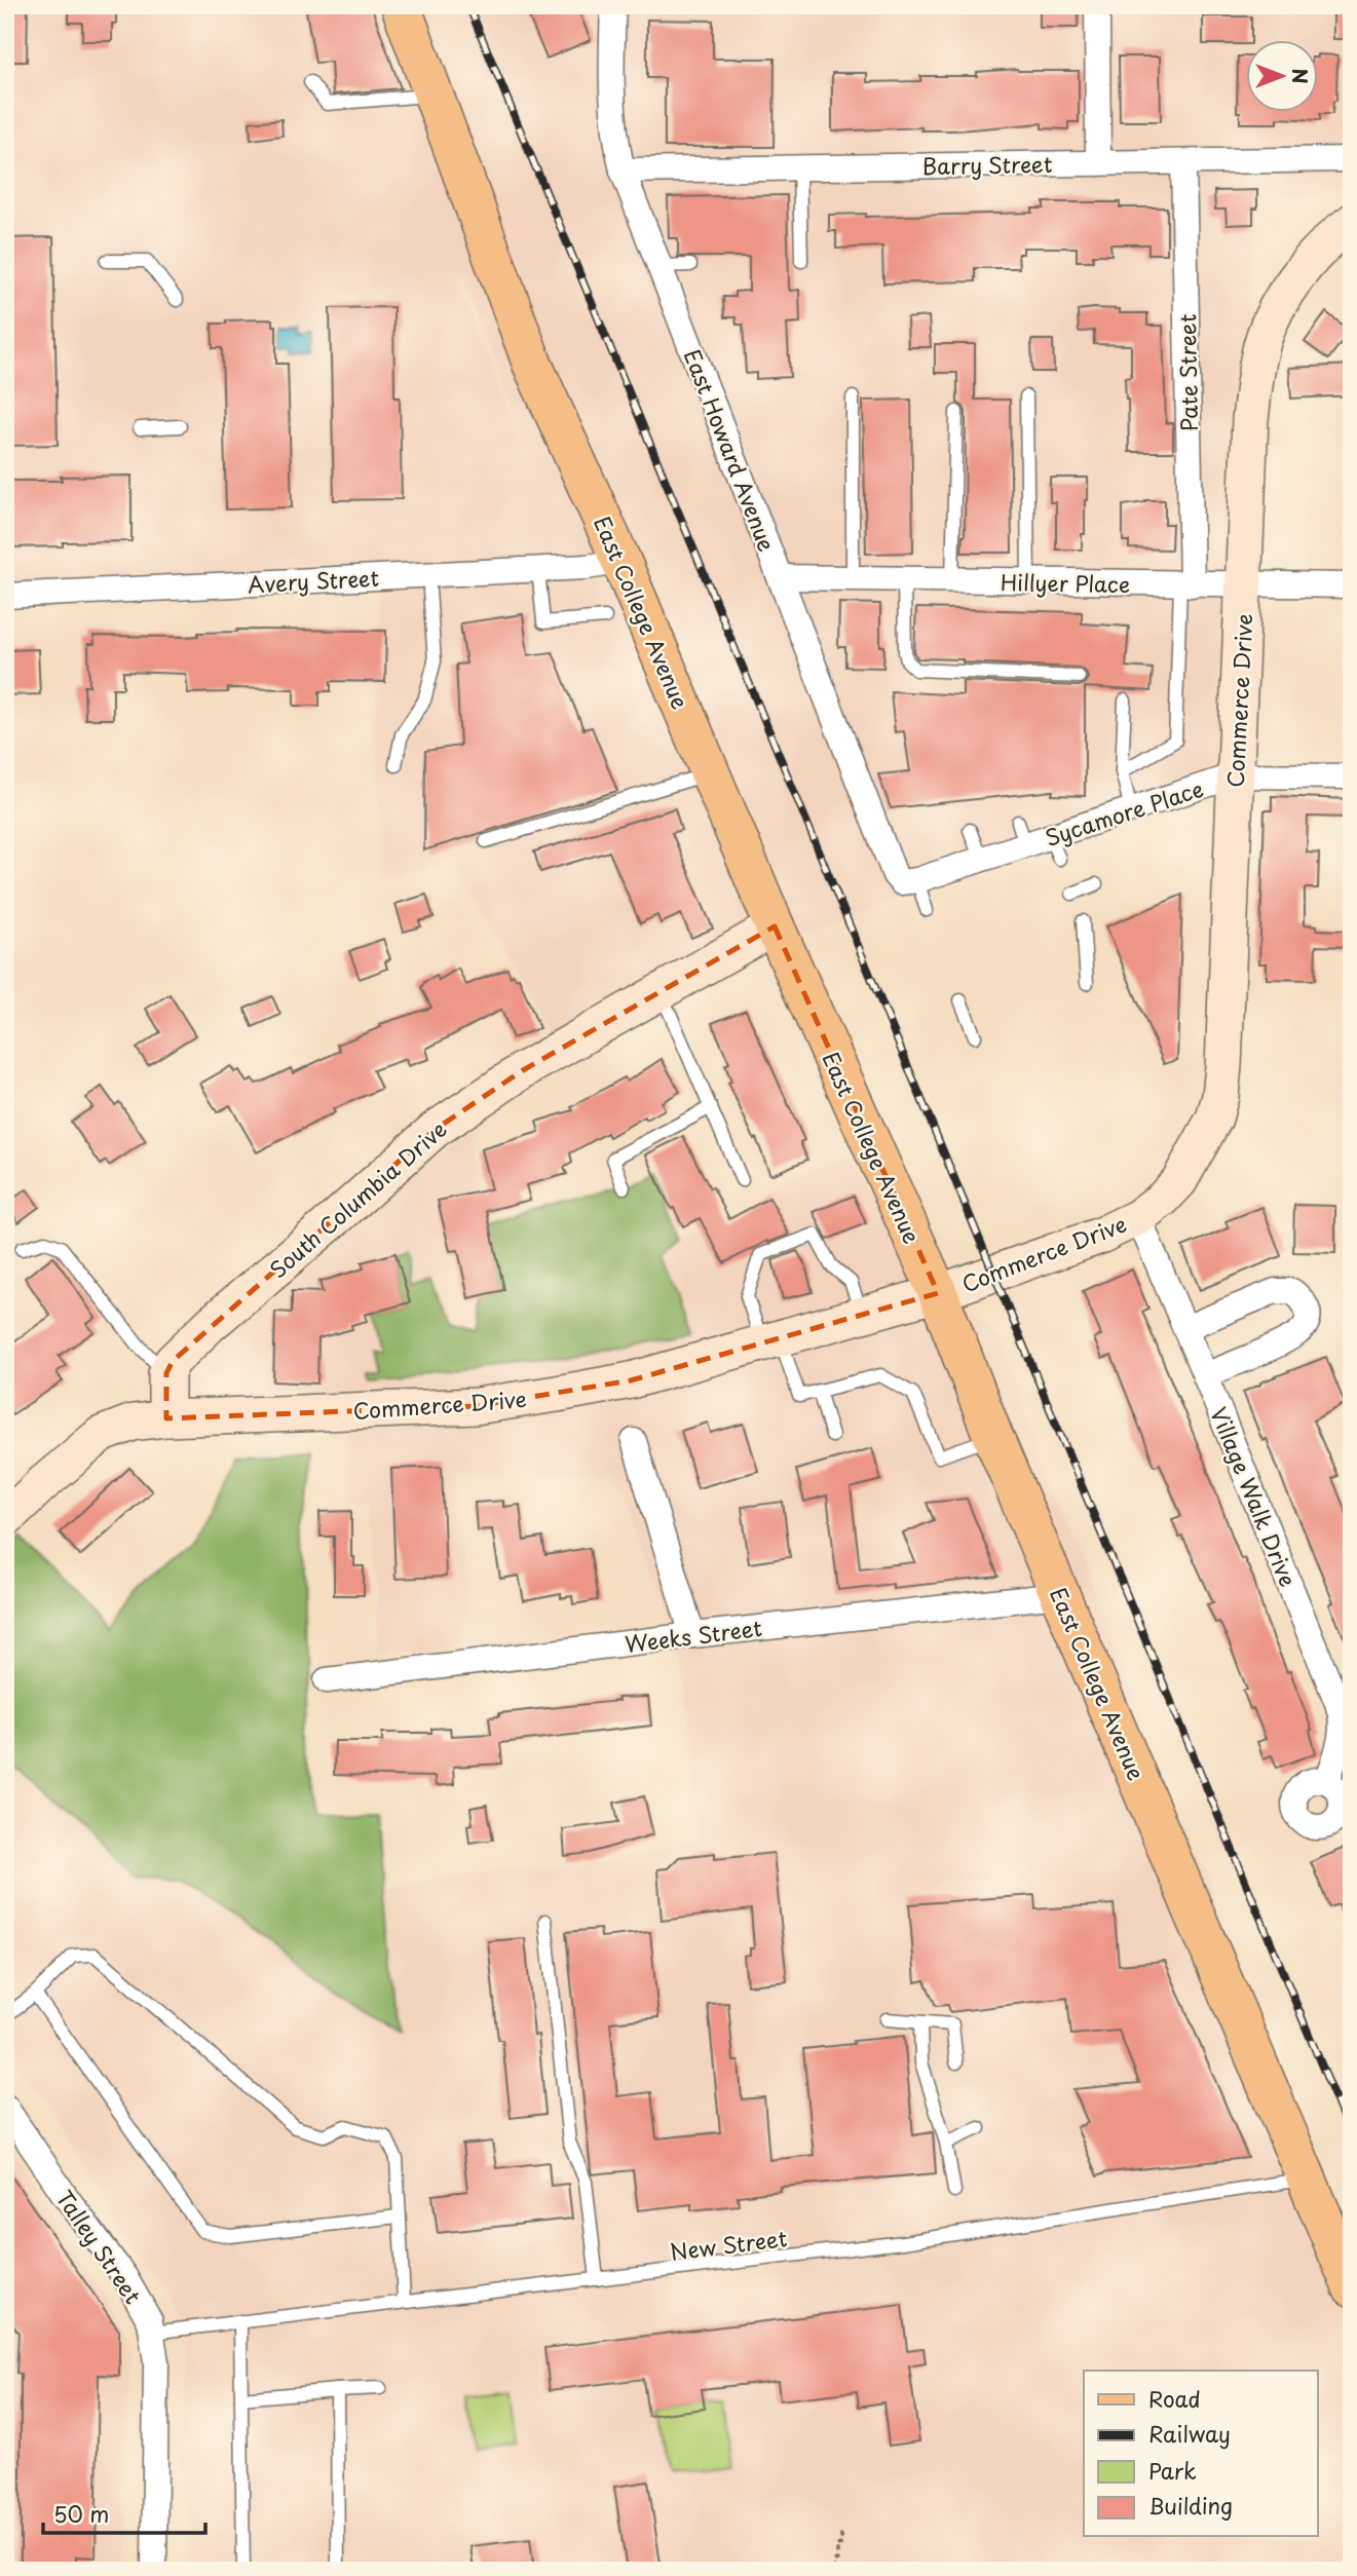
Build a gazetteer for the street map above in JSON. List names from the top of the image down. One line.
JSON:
{"streets":{"main road":["East College Avenue","Commerce Drive","South Columbia Drive"],"street":["Barry Street","Pate Street","East Howard Avenue","Avery Street","Hillyer Place","Sycamore Place","Village Walk Drive","Weeks Street","Talley Street"],"lane":["New Street"]},"crossings":[["Barry Street","Pate Street"],["Barry Street","East Howard Avenue"],["Pate Street","Hillyer Place"],["East Howard Avenue","Hillyer Place"],["East Howard Avenue","Sycamore Place"],["Avery Street","East College Avenue"],["Hillyer Place","Commerce Drive"],["East College Avenue","Commerce Drive"],["East College Avenue","South Columbia Drive"],["East College Avenue","Weeks Street"],["East College Avenue","New Street"],["Commerce Drive","Sycamore Place"],["Commerce Drive","Village Walk Drive"],["New Street","Talley Street"]],"legend":["Road","Railway","Park","Building"],"scale_bar":"50 m","north":"right"}
